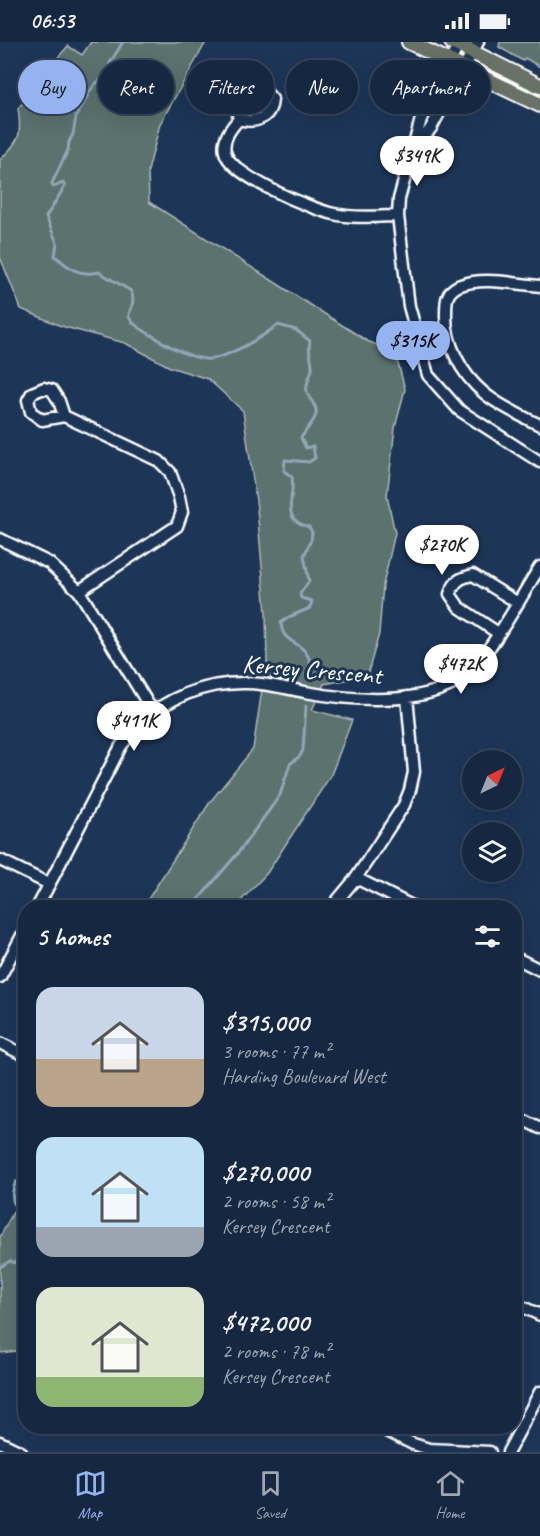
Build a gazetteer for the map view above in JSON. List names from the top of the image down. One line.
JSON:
{"streets":{"street":["Kersey Crescent"]},"north":"top right","page":{"status":"06:53","chip":["Buy","Rent","Filters","New","Apartment"],"price":["$349K","$315K","$270K","$472K","$411K"],"heading":"5 homes","list":[{"name":"$315,000","note":"3 rooms · 77 m² · Harding Boulevard West"},{"name":"$270,000","note":"2 rooms · 58 m² · Kersey Crescent"},{"name":"$472,000","note":"2 rooms · 78 m² · Kersey Crescent"}],"tabs":["Map","Saved","Home"]}}
